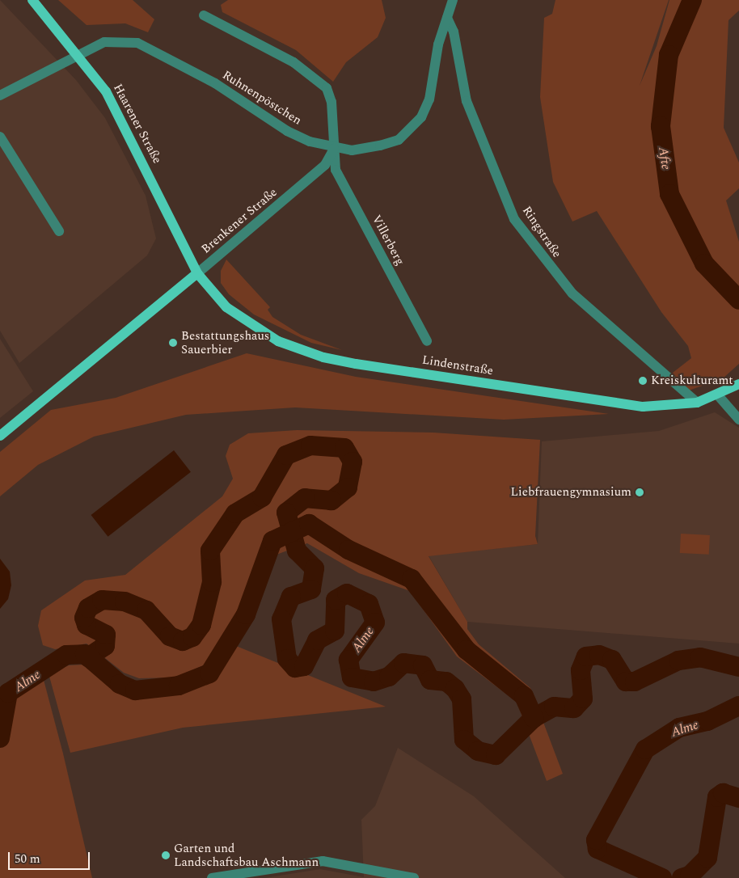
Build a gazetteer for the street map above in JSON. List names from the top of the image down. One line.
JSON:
{"streets":{"main road":["Haarener Straße","Brenkener Straße","Lindenstraße"],"street":["Ruhnenpöstchen","Ringstraße","Villerberg"]},"crossings":[["Ruhnenpöstchen","Haarener Straße"],["Ruhnenpöstchen","Brenkener Straße"],["Ruhnenpöstchen","Villerberg"],["Haarener Straße","Brenkener Straße"],["Haarener Straße","Lindenstraße"],["Brenkener Straße","Villerberg"],["Brenkener Straße","Lindenstraße"],["Ringstraße","Lindenstraße"]],"water":["Afte","Alme"],"places":["Bestattungshaus Sauerbier","Kreiskulturamt","Liebfrauengymnasium","Garten und Landschaftsbau Aschmann"],"scale_bar":"50 m"}
